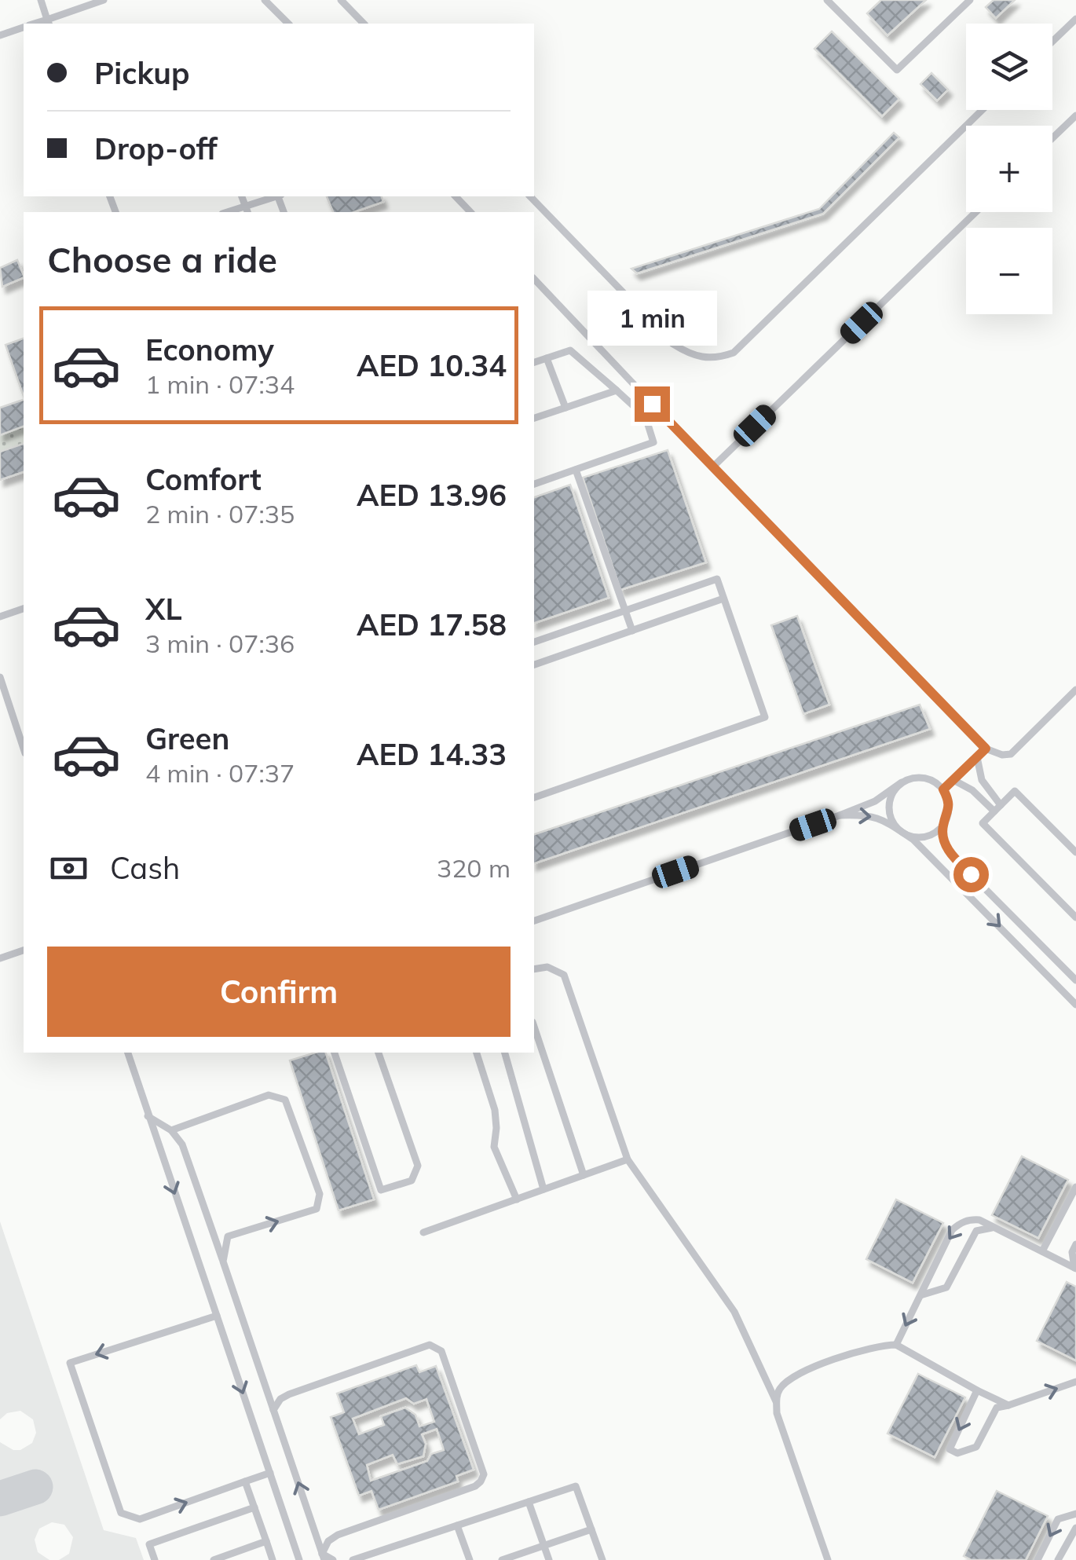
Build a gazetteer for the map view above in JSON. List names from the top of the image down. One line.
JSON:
{"page":{"map_buttons":["+","−"],"banner":["Pickup","Drop-off"],"heading":"Choose a ride","bubble":"1 min","list":[{"name":"Economy","note":"1 min · 07:34","value":"AED 10.34"},{"name":"Comfort","note":"2 min · 07:35","value":"AED 13.96"},{"name":"XL","note":"3 min · 07:36","value":"AED 17.58"},{"name":"Green","note":"4 min · 07:37","value":"AED 14.33"}],"pay":["Cash","320 m"],"buttons":"Confirm"}}
